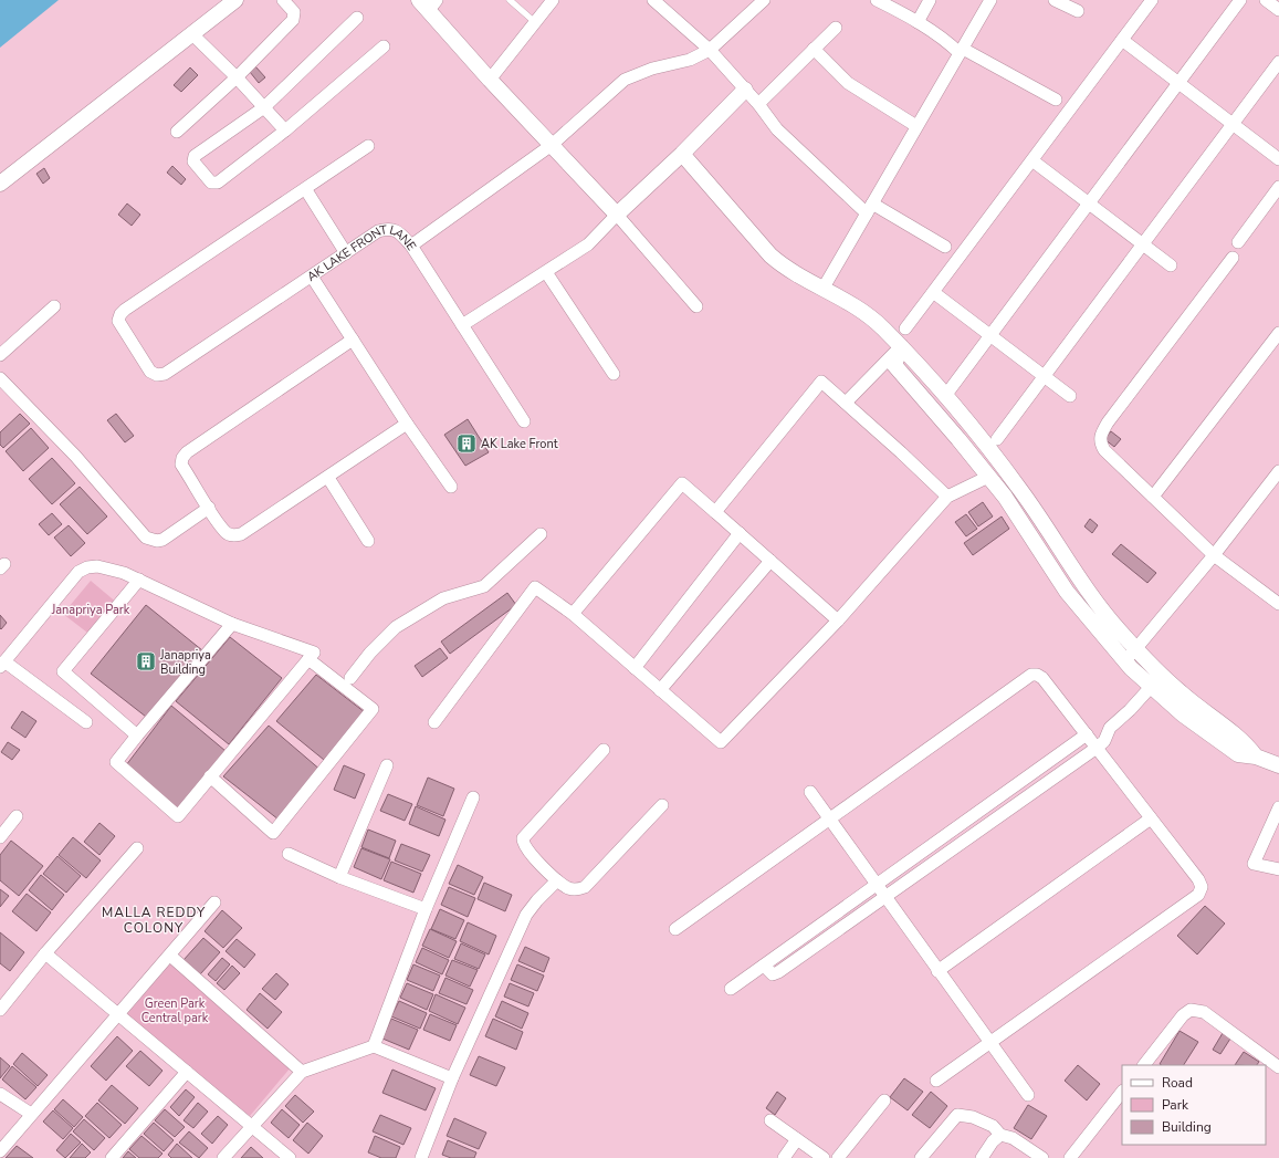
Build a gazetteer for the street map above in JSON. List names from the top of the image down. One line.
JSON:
{"streets":{"street":["AK LAKE FRONT LANE"]},"districts":["MALLA REDDY COLONY"],"parks":["Janapriya Park","Green Park Central park"],"places":{"building":["AK Lake Front","Janapriya Building"]},"legend":["Road","Park","Building"]}
